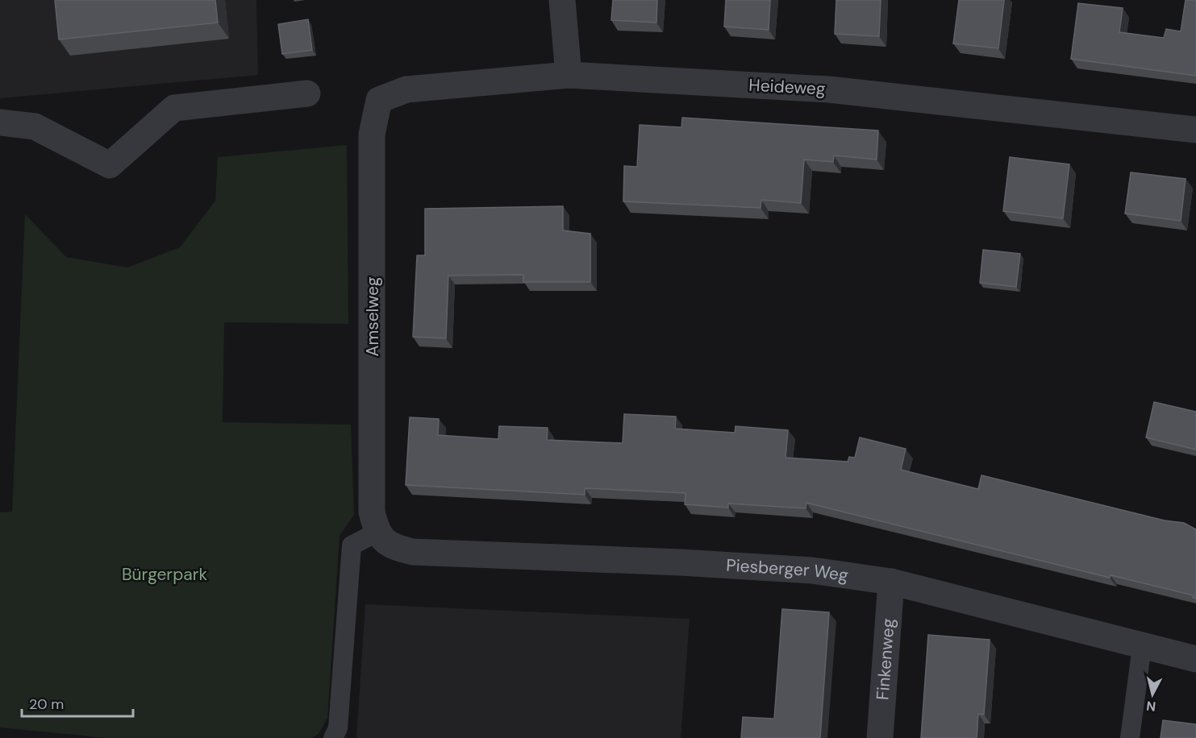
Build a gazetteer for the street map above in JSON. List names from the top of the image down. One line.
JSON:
{"streets":{"street":["Heideweg","Amselweg","Piesberger Weg","Finkenweg"]},"crossings":[["Heideweg","Amselweg"],["Amselweg","Piesberger Weg"],["Piesberger Weg","Finkenweg"]],"parks":["Bürgerpark"],"scale_bar":"20 m","north":"bottom"}
